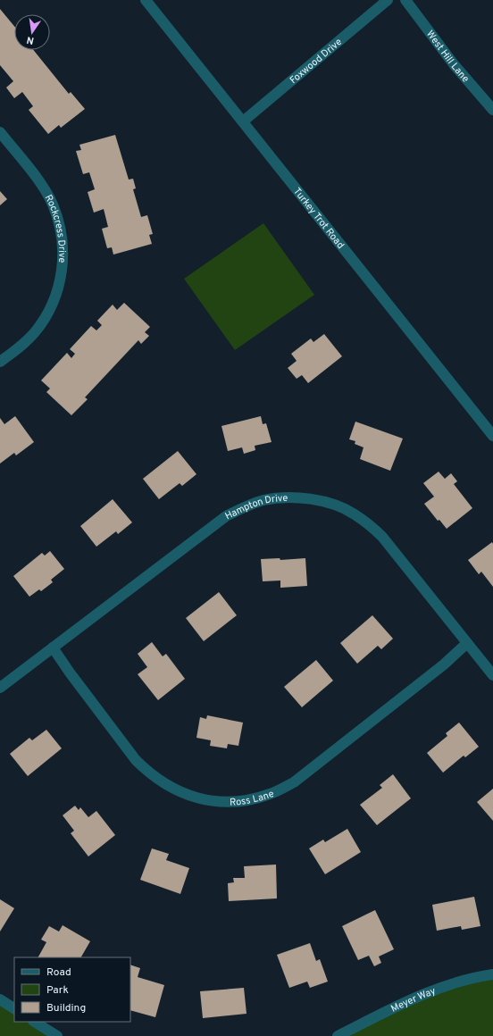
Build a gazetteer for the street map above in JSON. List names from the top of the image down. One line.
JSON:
{"streets":{"street":["West Hill Lane","Foxwood Drive","Turkey Trot Road","Rockcress Drive","Hampton Drive","Ross Lane","Meyer Way"]},"crossings":[["Foxwood Drive","Turkey Trot Road"],["Hampton Drive","Ross Lane"]],"legend":["Road","Park","Building"],"north":"bottom"}
